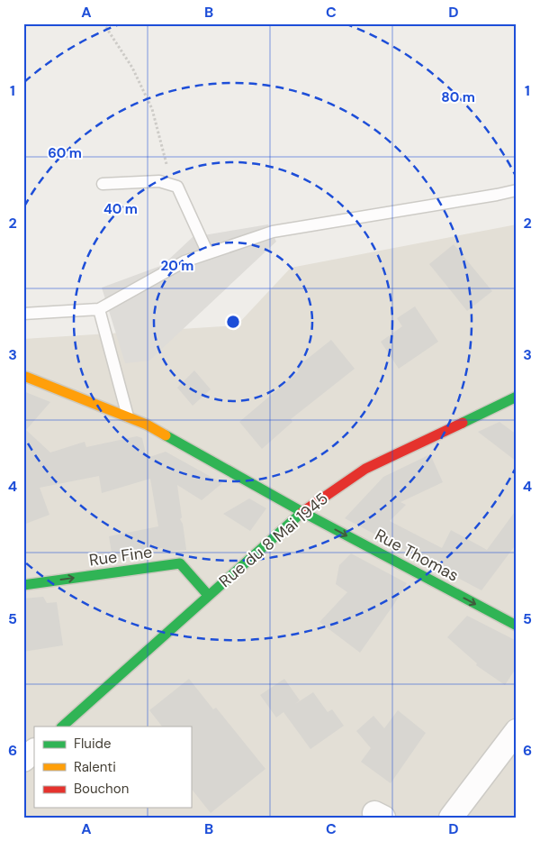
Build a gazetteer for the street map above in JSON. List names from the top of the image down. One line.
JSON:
{"streets":{"street":["Rue du 8 Mai 1945","Rue Thomas","Rue Fine"]},"crossings":[["Rue du 8 Mai 1945","Rue Thomas"],["Rue du 8 Mai 1945","Rue Fine"]],"one_way":["Rue Thomas","Rue Fine"],"legend":["Fluide","Ralenti","Bouchon"],"grid":{"columns":["A","B","C","D"],"rows":["1","2","3","4","5","6"]},"rings":["80 m","60 m","40 m","20 m"]}
